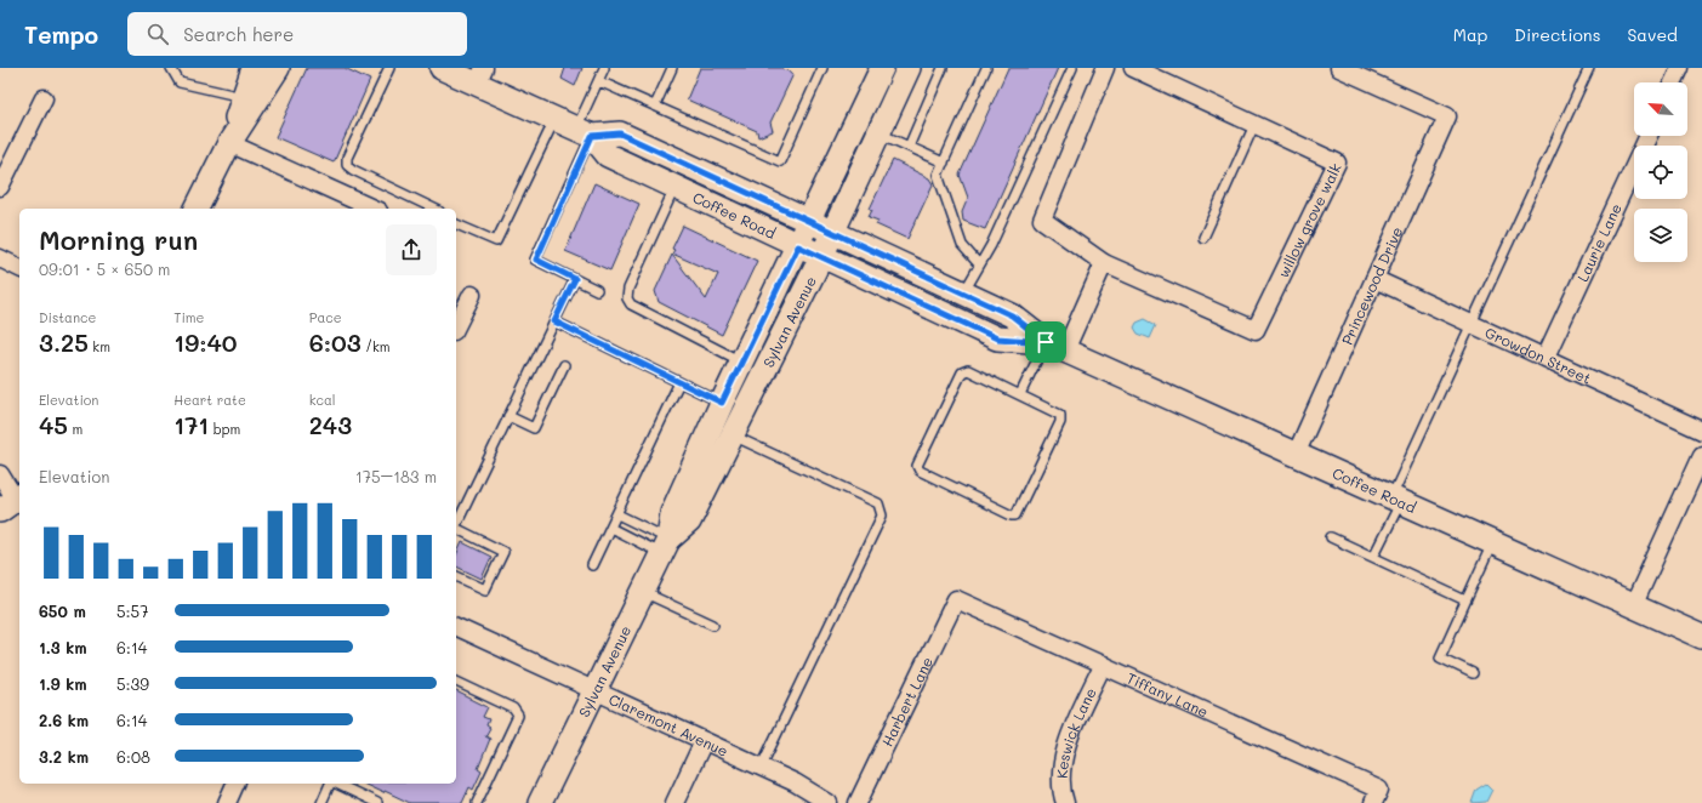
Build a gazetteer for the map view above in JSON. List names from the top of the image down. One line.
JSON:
{"streets":{"main road":["Coffee Road","Sylvan Avenue"],"street":["willow grove walk","Laurie Lane","Princewood Drive","Growdon Street","Tiffany Lane","Harbert Lane","Claremont Avenue","Keswick Lane"]},"crossings":[["Coffee Road","Princewood Drive"],["Coffee Road","Sylvan Avenue"],["Laurie Lane","Growdon Street"],["Princewood Drive","Growdon Street"],["Sylvan Avenue","Claremont Avenue"],["Tiffany Lane","Harbert Lane"],["Tiffany Lane","Keswick Lane"]],"north":"top left","page":{"header":"Tempo","search":"Search here","nav":["Map","Directions","Saved"],"heading":["Morning run","09:01 · 5 × 650 m"],"stats":[["Distance","3.25 km"],["Time","19:40"],["Pace","6:03 /km"],["Elevation","45 m"],["Heart rate","171 bpm"],["kcal","243"]],"chart":["Elevation","175–183 m"],"list":[{"name":"650 m","note":"5:57"},{"name":"1.3 km","note":"6:14"},{"name":"1.9 km","note":"5:39"},{"name":"2.6 km","note":"6:14"},{"name":"3.2 km","note":"6:08"}]}}
